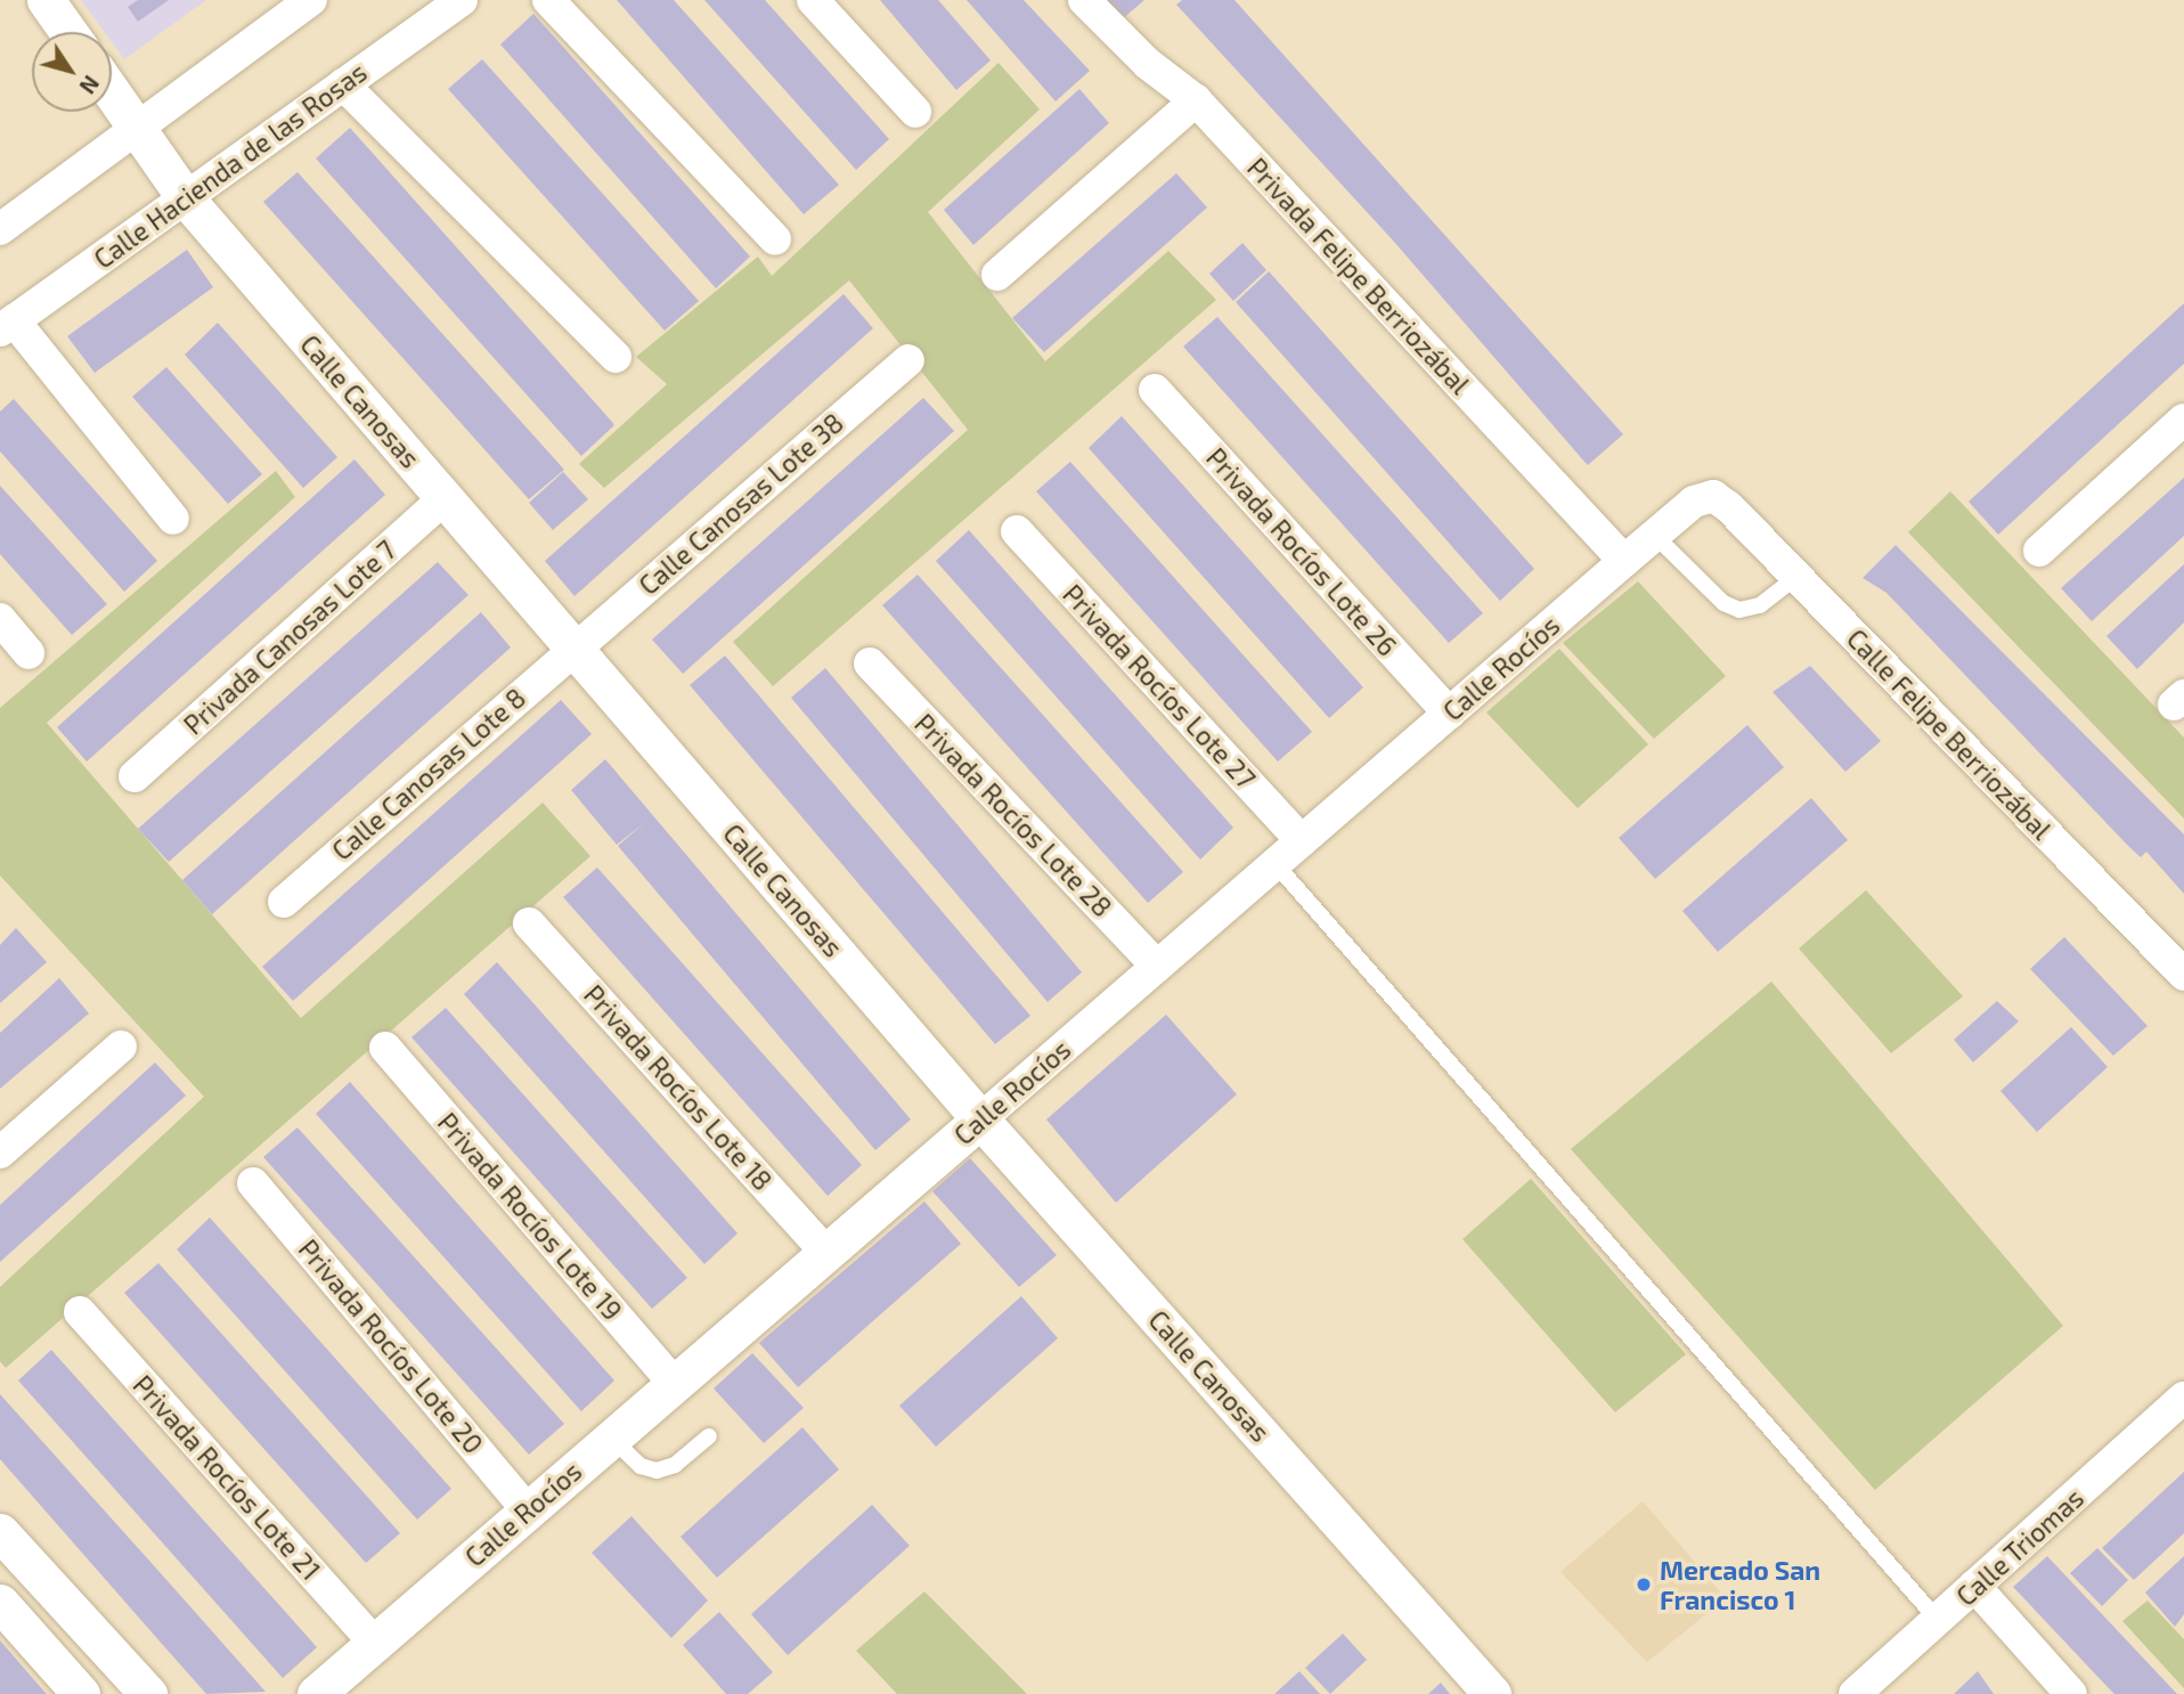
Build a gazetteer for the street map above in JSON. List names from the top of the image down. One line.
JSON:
{"streets":{"street":["Calle Hacienda de las Rosas","Privada Felipe Berriozábal","Calle Canosas","Calle Canosas Lote 38","Privada Rocíos Lote 26","Privada Canosas Lote 7","Calle Rocíos","Privada Rocíos Lote 27","Calle Felipe Berriozábal","Calle Canosas Lote 8","Privada Rocíos Lote 28","Privada Rocíos Lote 18","Privada Rocíos Lote 19","Privada Rocíos Lote 20","Privada Rocíos Lote 21","Calle Triomas"]},"crossings":[["Calle Hacienda de las Rosas","Calle Canosas"],["Privada Felipe Berriozábal","Calle Rocíos"],["Calle Canosas","Calle Canosas Lote 38"],["Calle Canosas","Privada Canosas Lote 7"],["Calle Canosas","Calle Rocíos"],["Calle Canosas","Calle Canosas Lote 8"],["Calle Canosas Lote 38","Calle Canosas Lote 8"],["Privada Rocíos Lote 26","Calle Rocíos"],["Calle Rocíos","Privada Rocíos Lote 27"],["Calle Rocíos","Calle Felipe Berriozábal"],["Calle Rocíos","Privada Rocíos Lote 28"],["Calle Rocíos","Privada Rocíos Lote 18"],["Calle Rocíos","Privada Rocíos Lote 19"],["Calle Rocíos","Privada Rocíos Lote 20"],["Calle Rocíos","Privada Rocíos Lote 21"]],"places":["Mercado San Francisco 1"],"north":"bottom right"}
